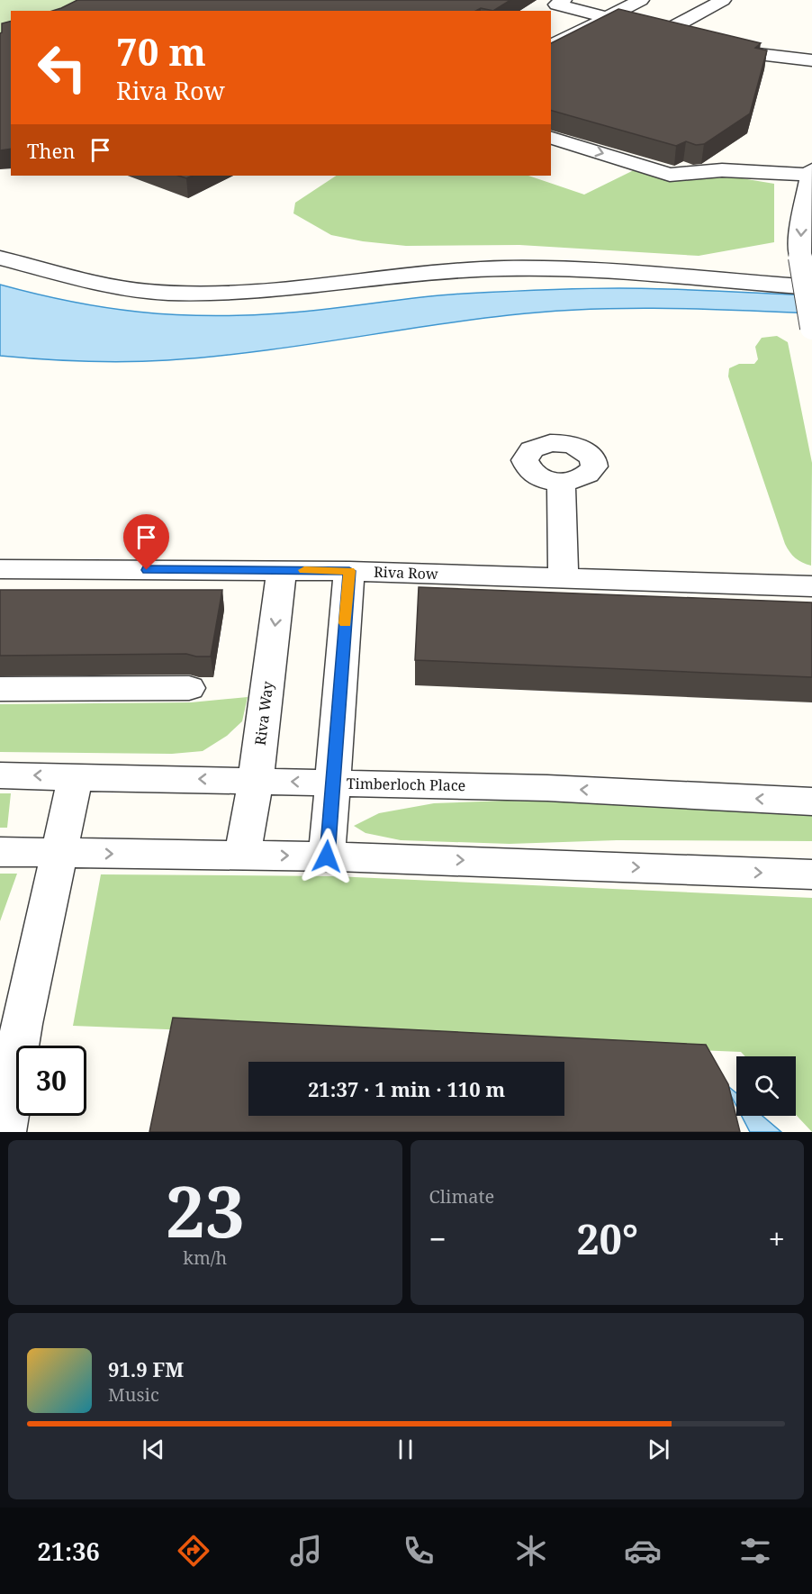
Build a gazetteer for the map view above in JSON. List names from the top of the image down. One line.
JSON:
{"streets":{"street":["Riva Row","Riva Way","Timberloch Place"]},"crossings":[["Riva Row","Riva Way"],["Riva Way","Timberloch Place"]],"page":{"turn":["70 m","Riva Row"],"then":"Then","limit":"30","trip":"21:37 · 1 min · 110 m","tile":[["23","km/h"],"Climate"],"heat":["−","20°","+"],"song":["91.9 FM","Music"],"tabs":"21:36"}}
